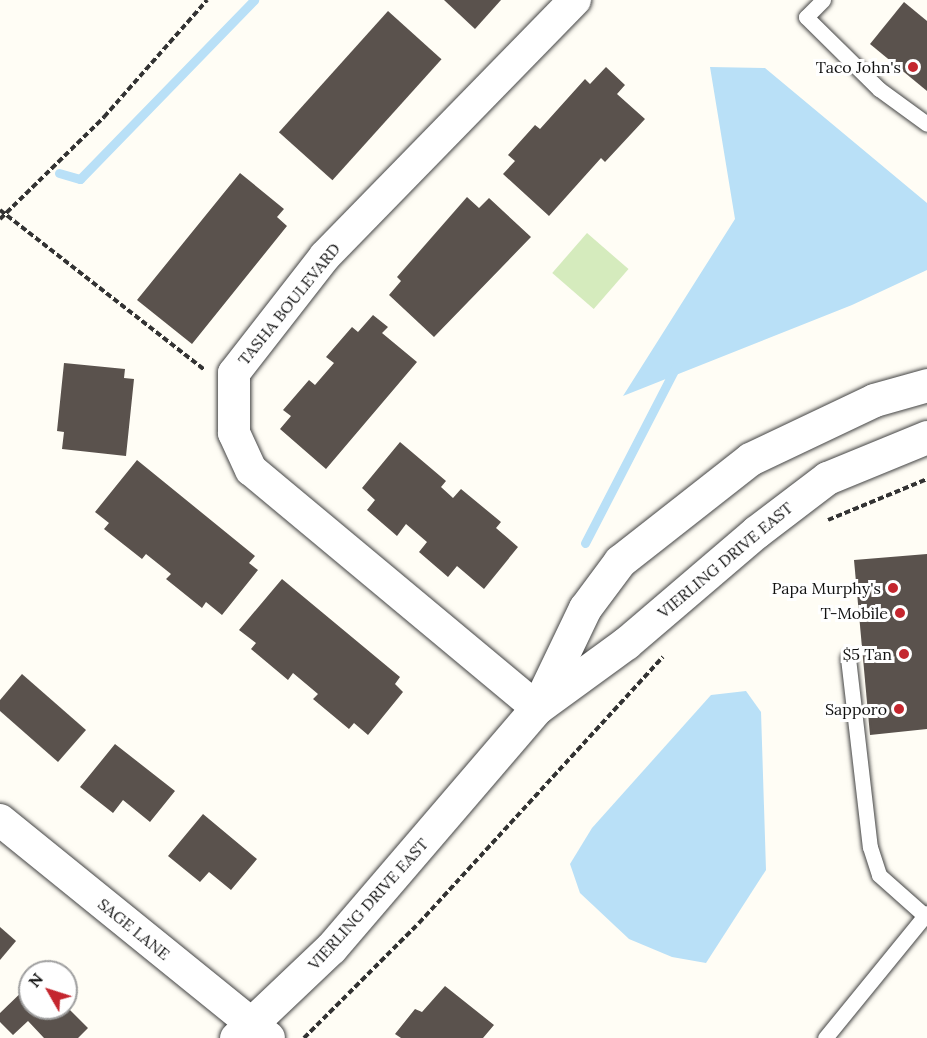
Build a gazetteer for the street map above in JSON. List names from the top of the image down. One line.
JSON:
{"streets":{"street":["TASHA BOULEVARD","VIERLING DRIVE EAST","SAGE LANE"]},"crossings":[["TASHA BOULEVARD","VIERLING DRIVE EAST"],["VIERLING DRIVE EAST","SAGE LANE"]],"places":["Taco John's","Papa Murphy's","T-Mobile","$5 Tan","Sapporo"],"north":"top left"}
